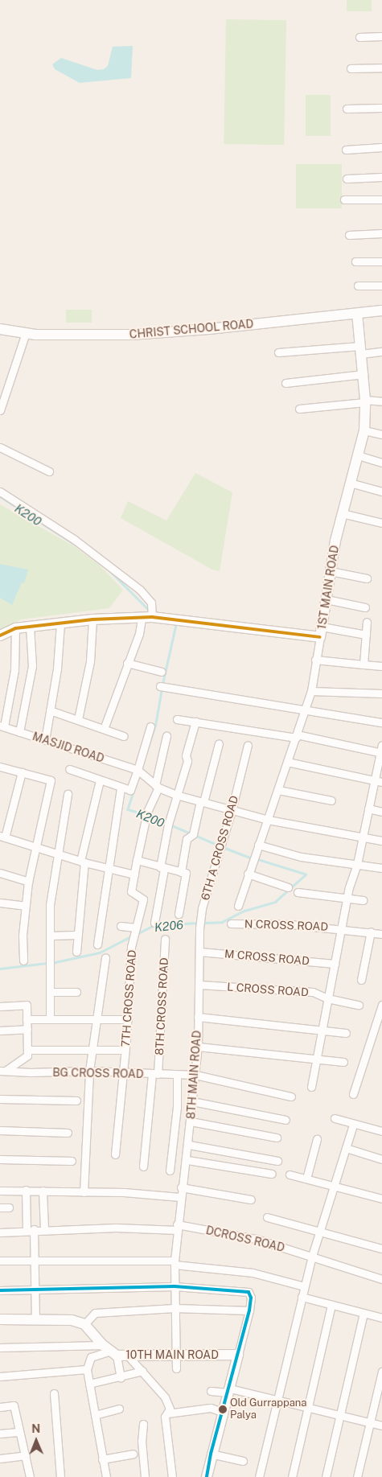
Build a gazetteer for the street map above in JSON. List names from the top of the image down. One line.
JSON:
{"streets":{"street":["CHRIST SCHOOL ROAD","1ST MAIN ROAD","MASJID ROAD","6TH A CROSS ROAD","N CROSS ROAD","M CROSS ROAD","L CROSS ROAD","7TH CROSS ROAD","8TH CROSS ROAD","BG CROSS ROAD","8TH MAIN ROAD","DCROSS ROAD","10TH MAIN ROAD"]},"crossings":[["CHRIST SCHOOL ROAD","1ST MAIN ROAD"],["6TH A CROSS ROAD","M CROSS ROAD"],["6TH A CROSS ROAD","8TH MAIN ROAD"],["M CROSS ROAD","8TH MAIN ROAD"],["L CROSS ROAD","8TH MAIN ROAD"],["7TH CROSS ROAD","BG CROSS ROAD"],["8TH CROSS ROAD","BG CROSS ROAD"],["BG CROSS ROAD","8TH MAIN ROAD"],["8TH MAIN ROAD","DCROSS ROAD"],["8TH MAIN ROAD","10TH MAIN ROAD"]],"water":["K200","K206"],"places":["Old Gurrappana Palya"],"north":"top"}
